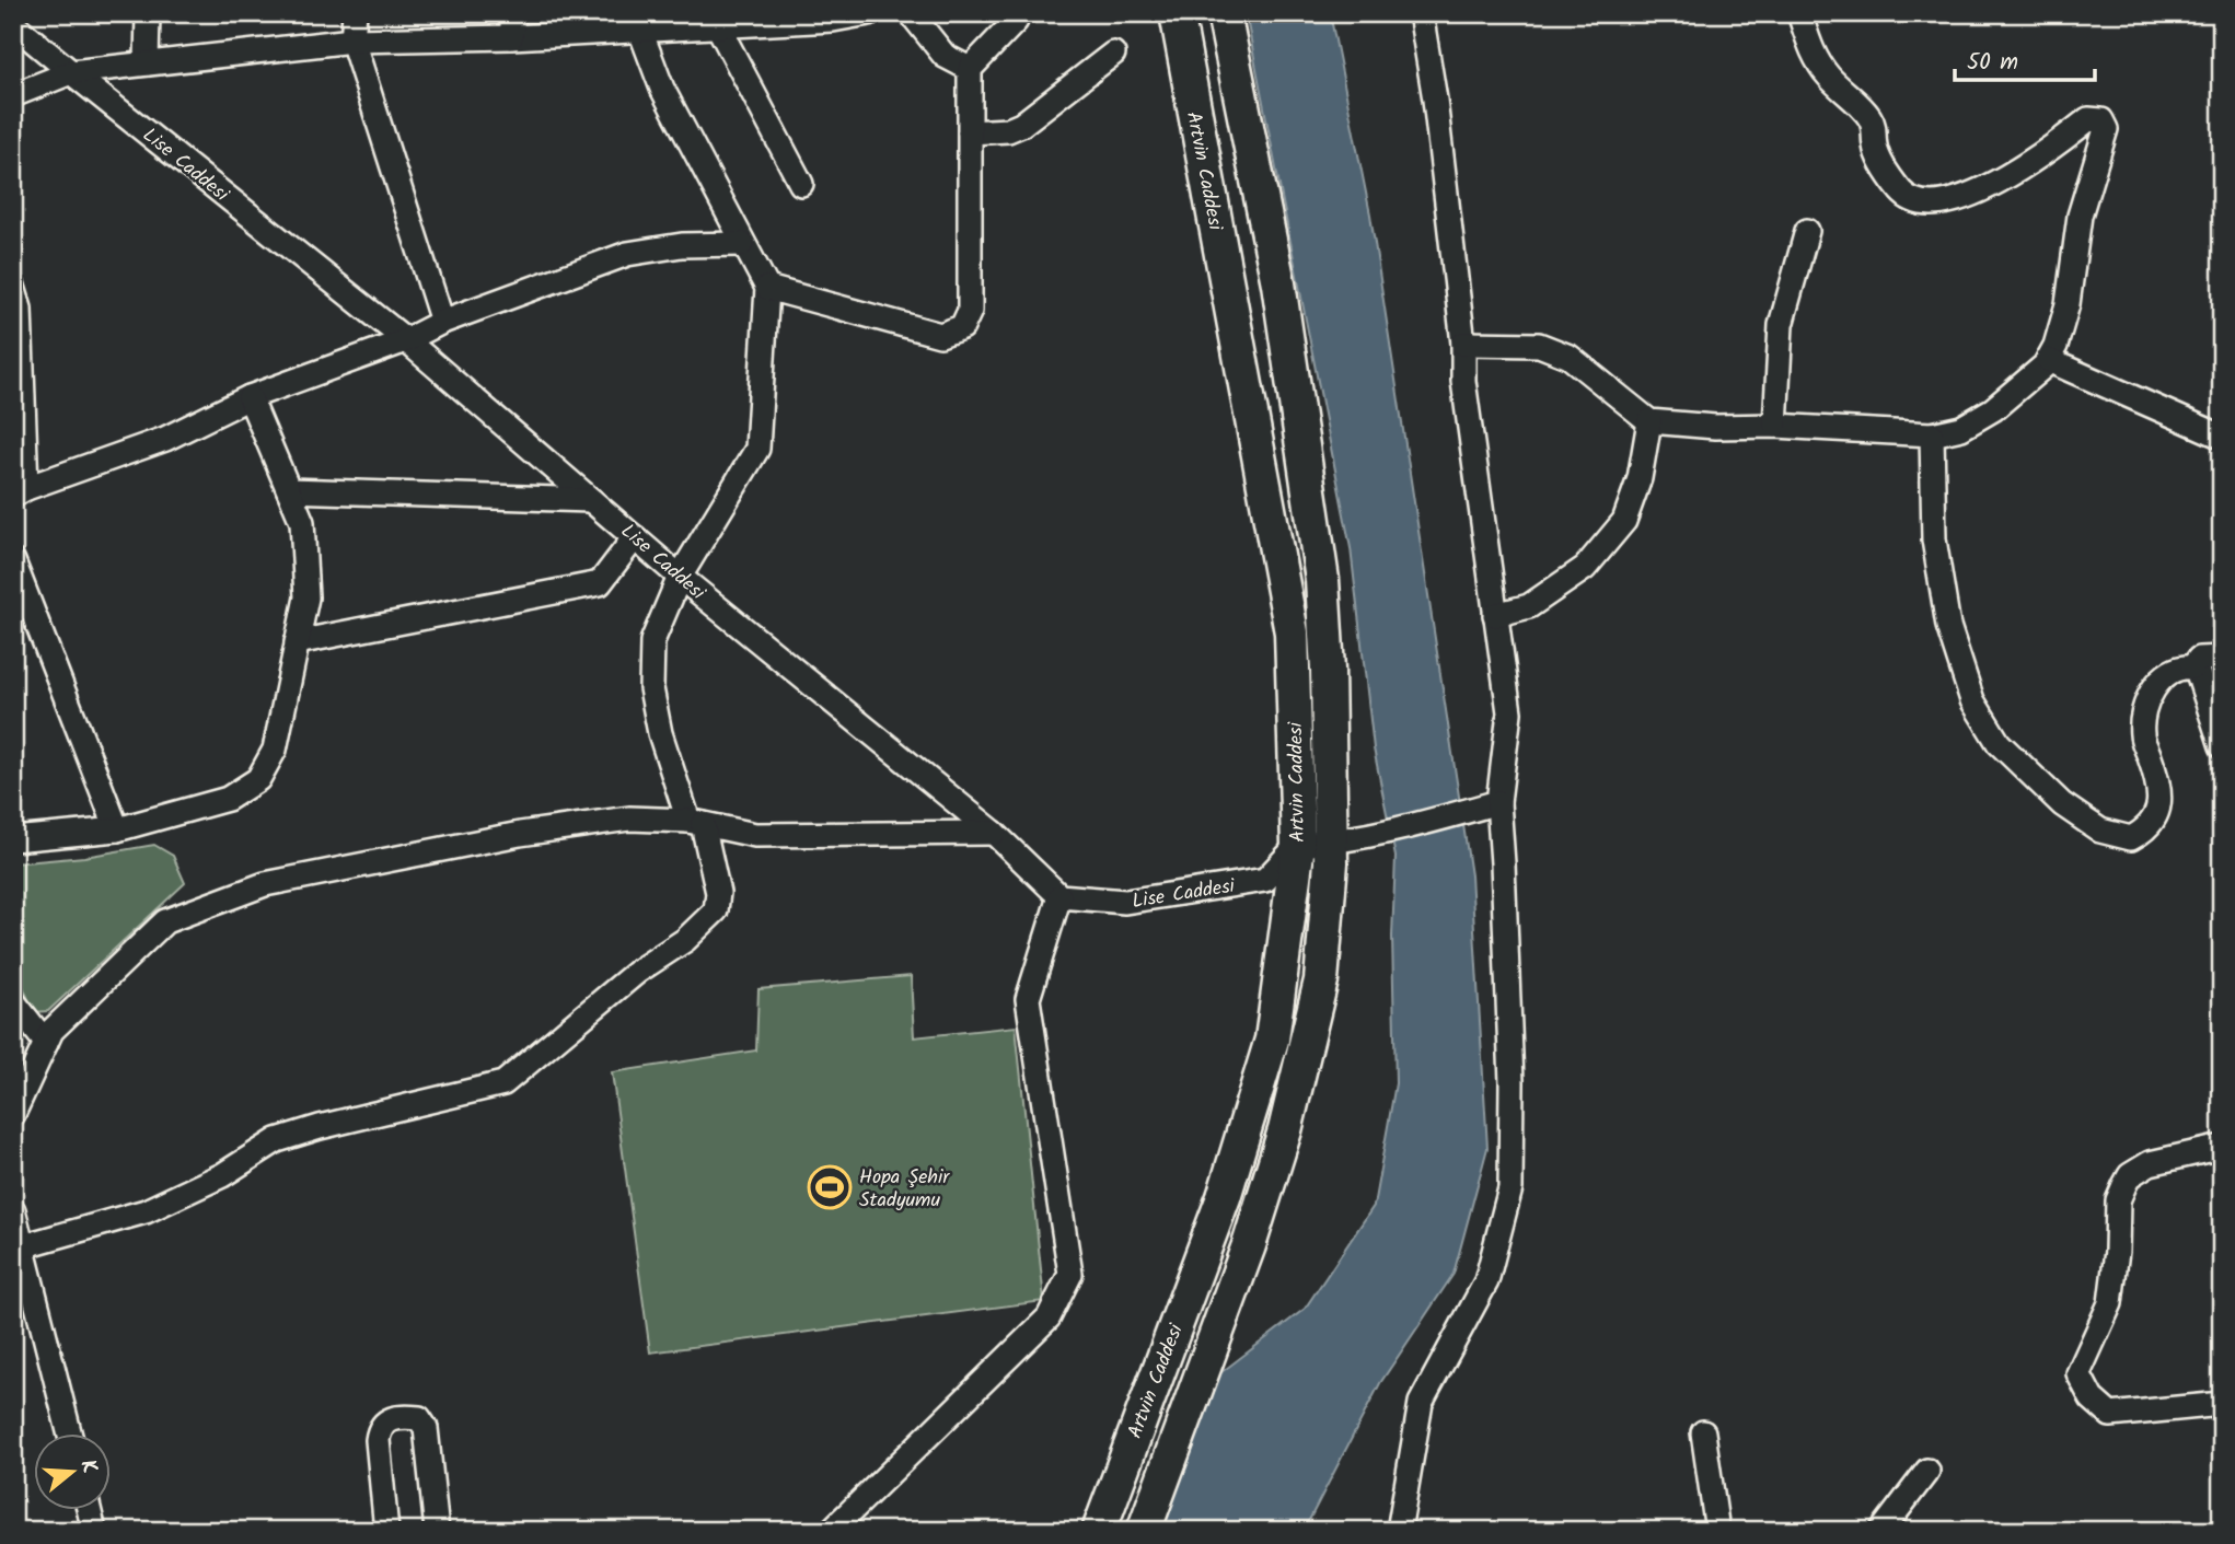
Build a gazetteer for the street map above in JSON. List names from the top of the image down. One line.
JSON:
{"streets":{"highway":["Artvin Caddesi"],"street":["Lise Caddesi"]},"crossings":[["Lise Caddesi","Artvin Caddesi"]],"places":{"sports":["Hopa Şehir Stadyumu"]},"scale_bar":"50 m","north":"right"}
